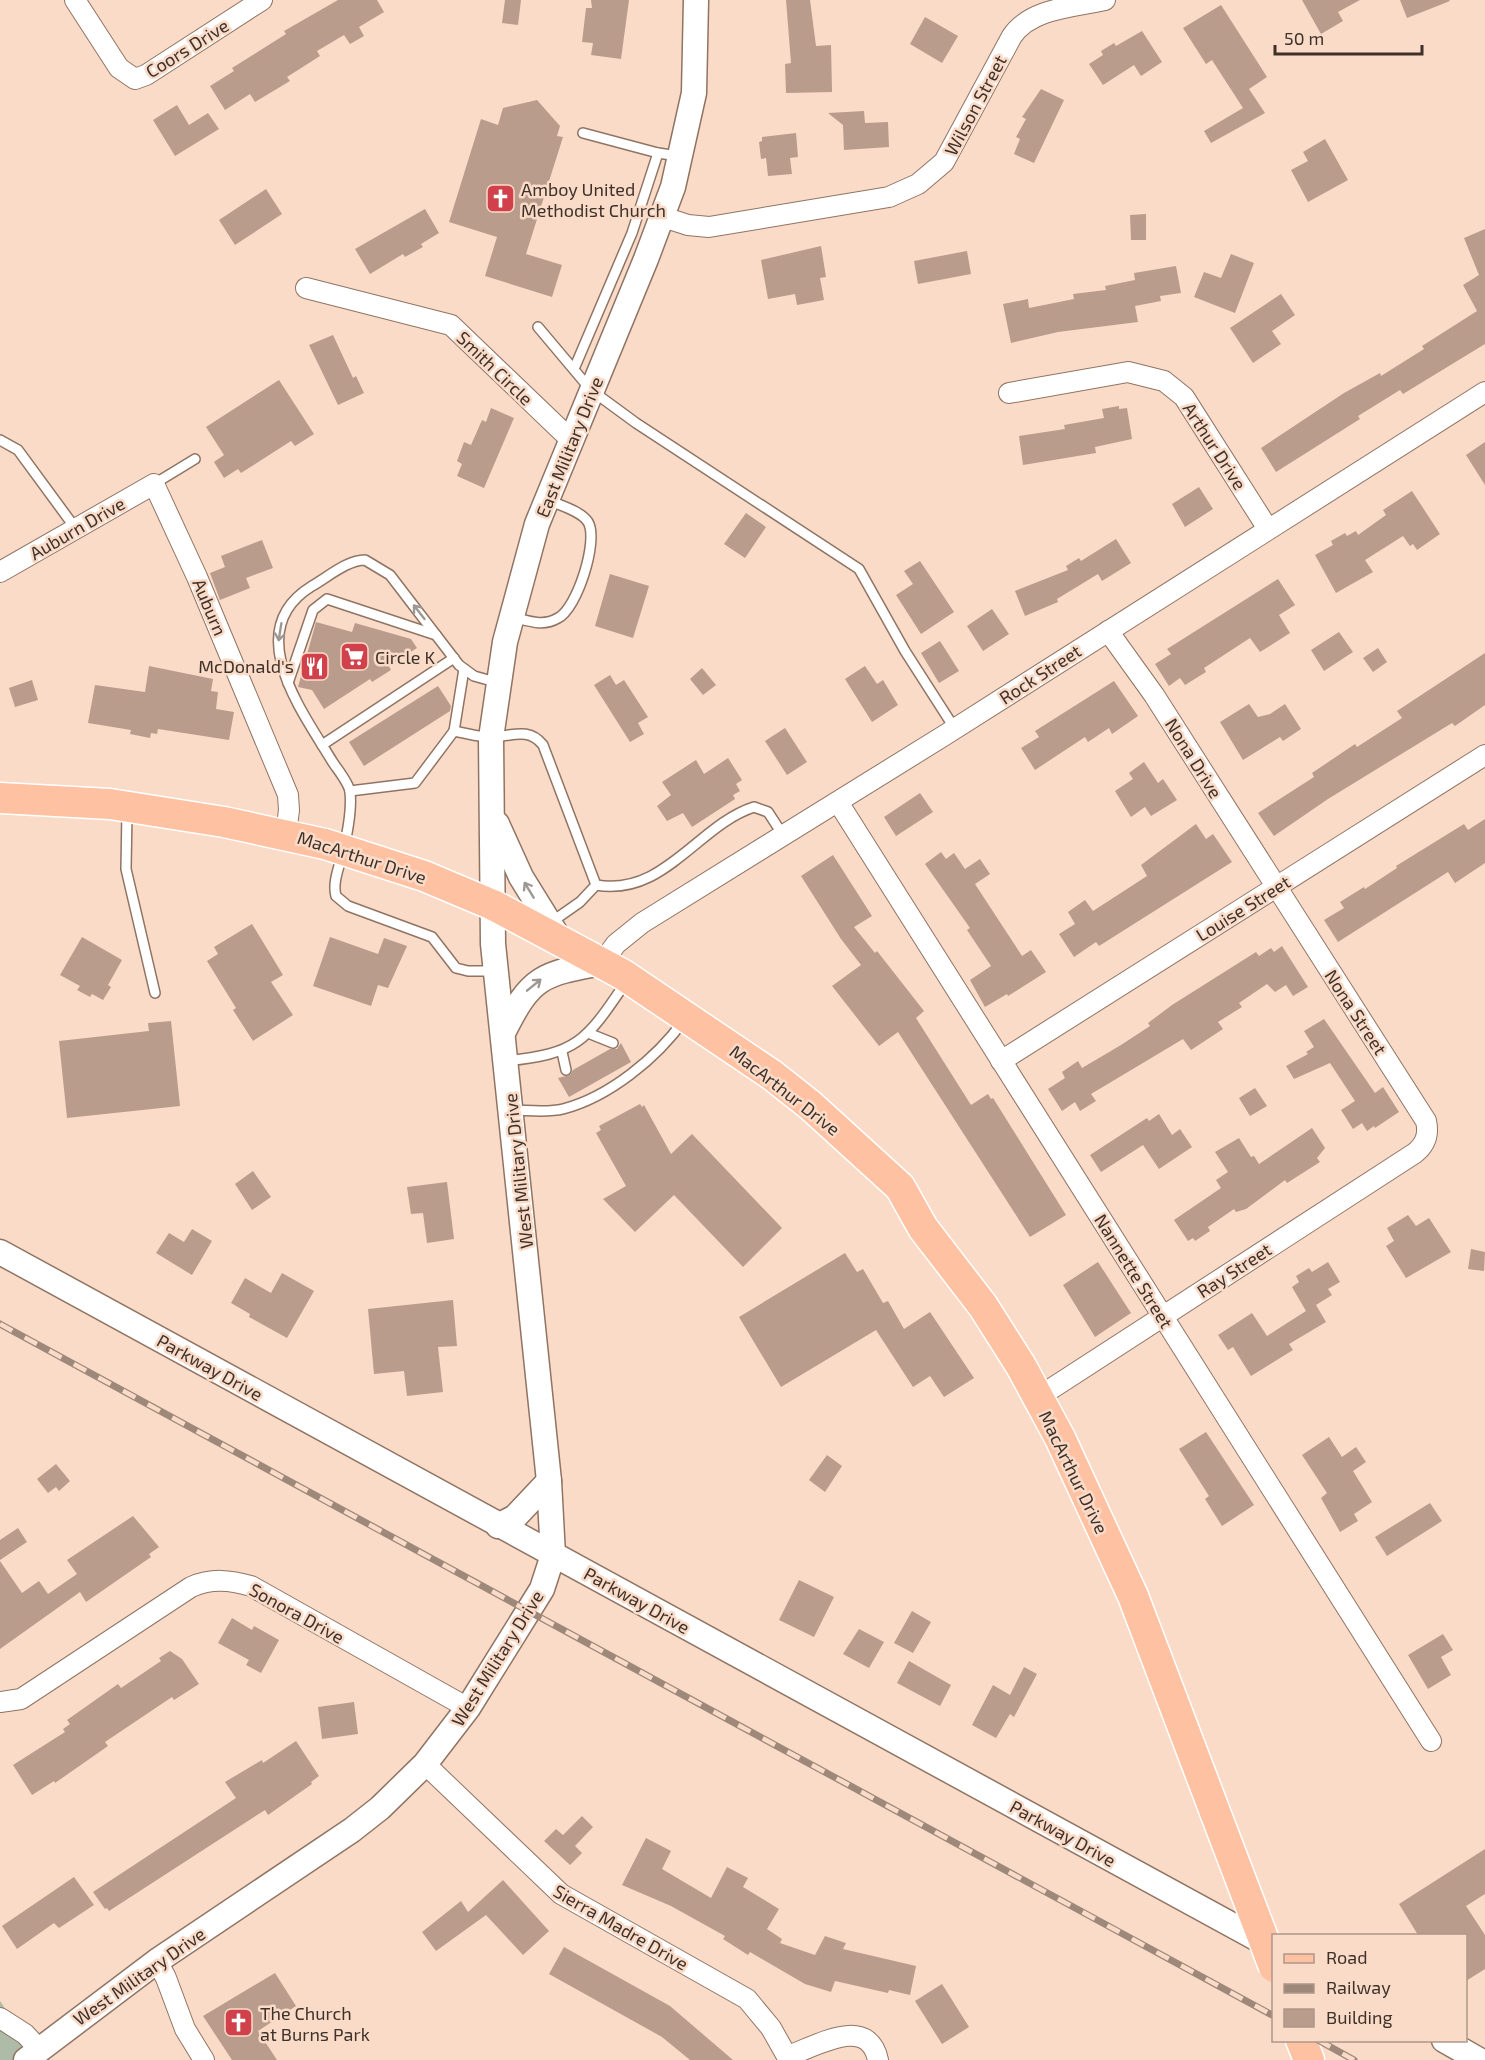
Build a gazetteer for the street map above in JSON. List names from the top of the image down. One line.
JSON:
{"streets":{"main road":["MacArthur Drive"],"street":["Coors Drive","Wilson Street","Smith Circle","Arthur Drive","East Military Drive","Auburn Drive","Auburn","Rock Street","Nona Drive","Louise Street","Nona Street","West Military Drive","Ray Street","Nannette Street","Parkway Drive","Sonora Drive","Sierra Madre Drive"]},"crossings":[["Wilson Street","East Military Drive"],["Smith Circle","East Military Drive"],["Arthur Drive","Rock Street"],["East Military Drive","MacArthur Drive"],["East Military Drive","West Military Drive"],["Auburn Drive","Auburn"],["Auburn","MacArthur Drive"],["Rock Street","Nona Drive"],["Rock Street","MacArthur Drive"],["Rock Street","Nannette Street"],["Nona Drive","Louise Street"],["Nona Drive","Nona Street"],["MacArthur Drive","West Military Drive"],["MacArthur Drive","Ray Street"],["Louise Street","Nona Street"],["Louise Street","Nannette Street"],["Nona Street","Ray Street"],["West Military Drive","Parkway Drive"],["West Military Drive","Sonora Drive"],["West Military Drive","Sierra Madre Drive"],["Ray Street","Nannette Street"]],"places":{"church":["Amboy United Methodist Church","The Church at Burns Park"],"supermarket":["Circle K"],"restaurant":["McDonald's"]},"legend":["Road","Railway","Building"],"scale_bar":"50 m"}
